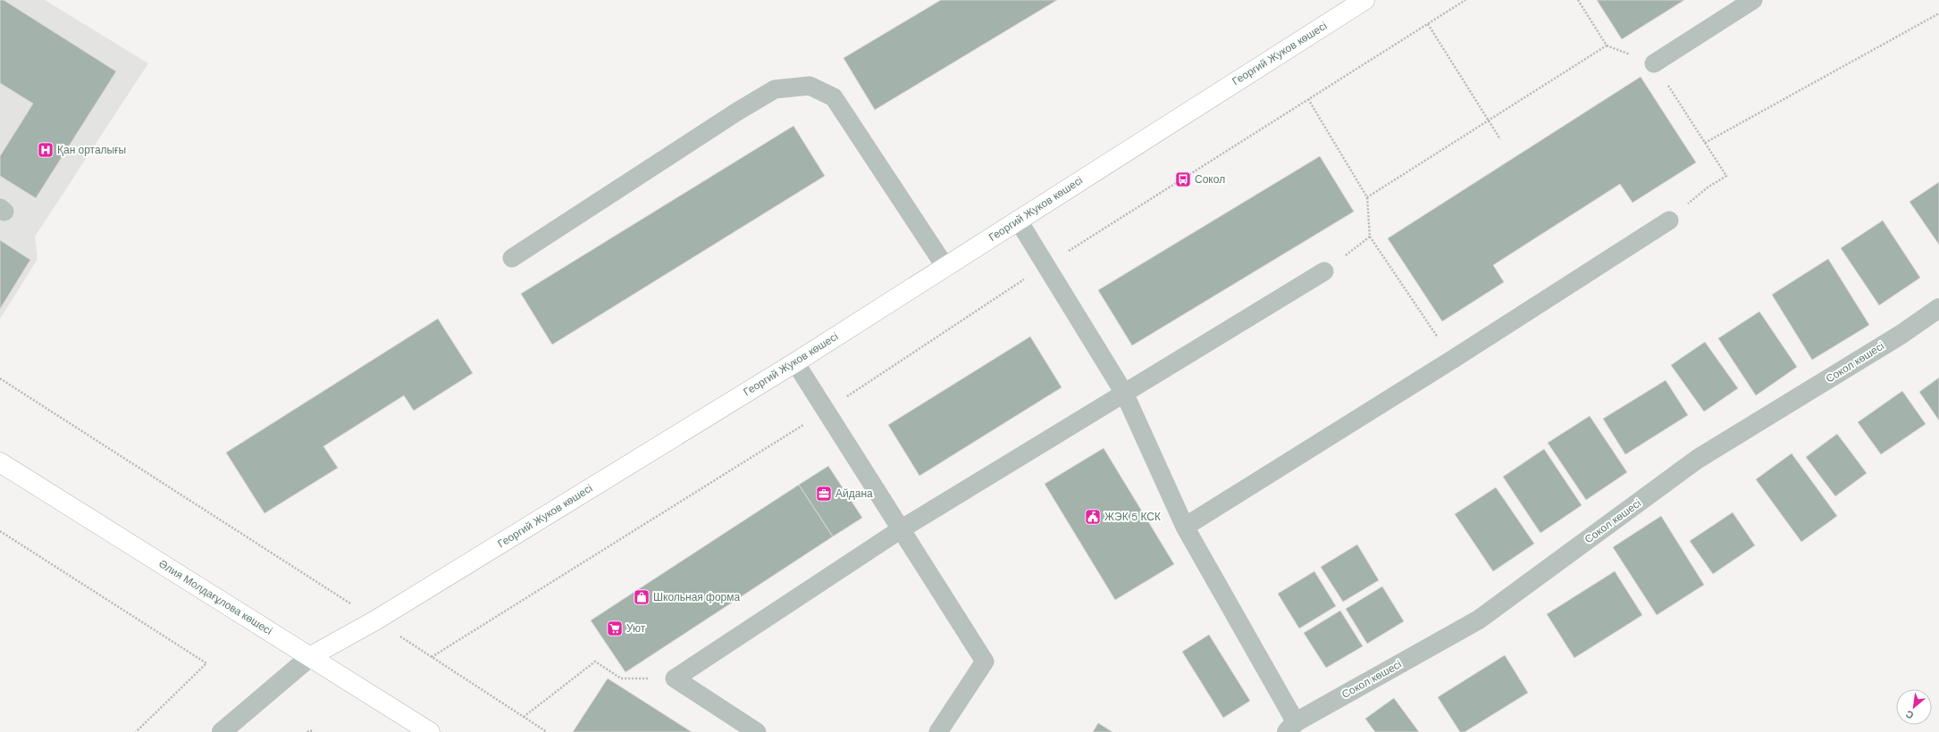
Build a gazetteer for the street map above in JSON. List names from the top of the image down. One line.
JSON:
{"streets":{"street":["Георгий Жуков көшесі","Сокол көшесі","Әлия Молдағұлова көшесі"]},"crossings":[["Георгий Жуков көшесі","Әлия Молдағұлова көшесі"]],"places":{"hospital":["Қан орталығы"],"bus stop":["Сокол"],"office":["Айдана"],"public building":["ЖЭК 5 КСК"],"shop":["Школьная форма"],"supermarket":["Уют"]},"north":"bottom left"}
